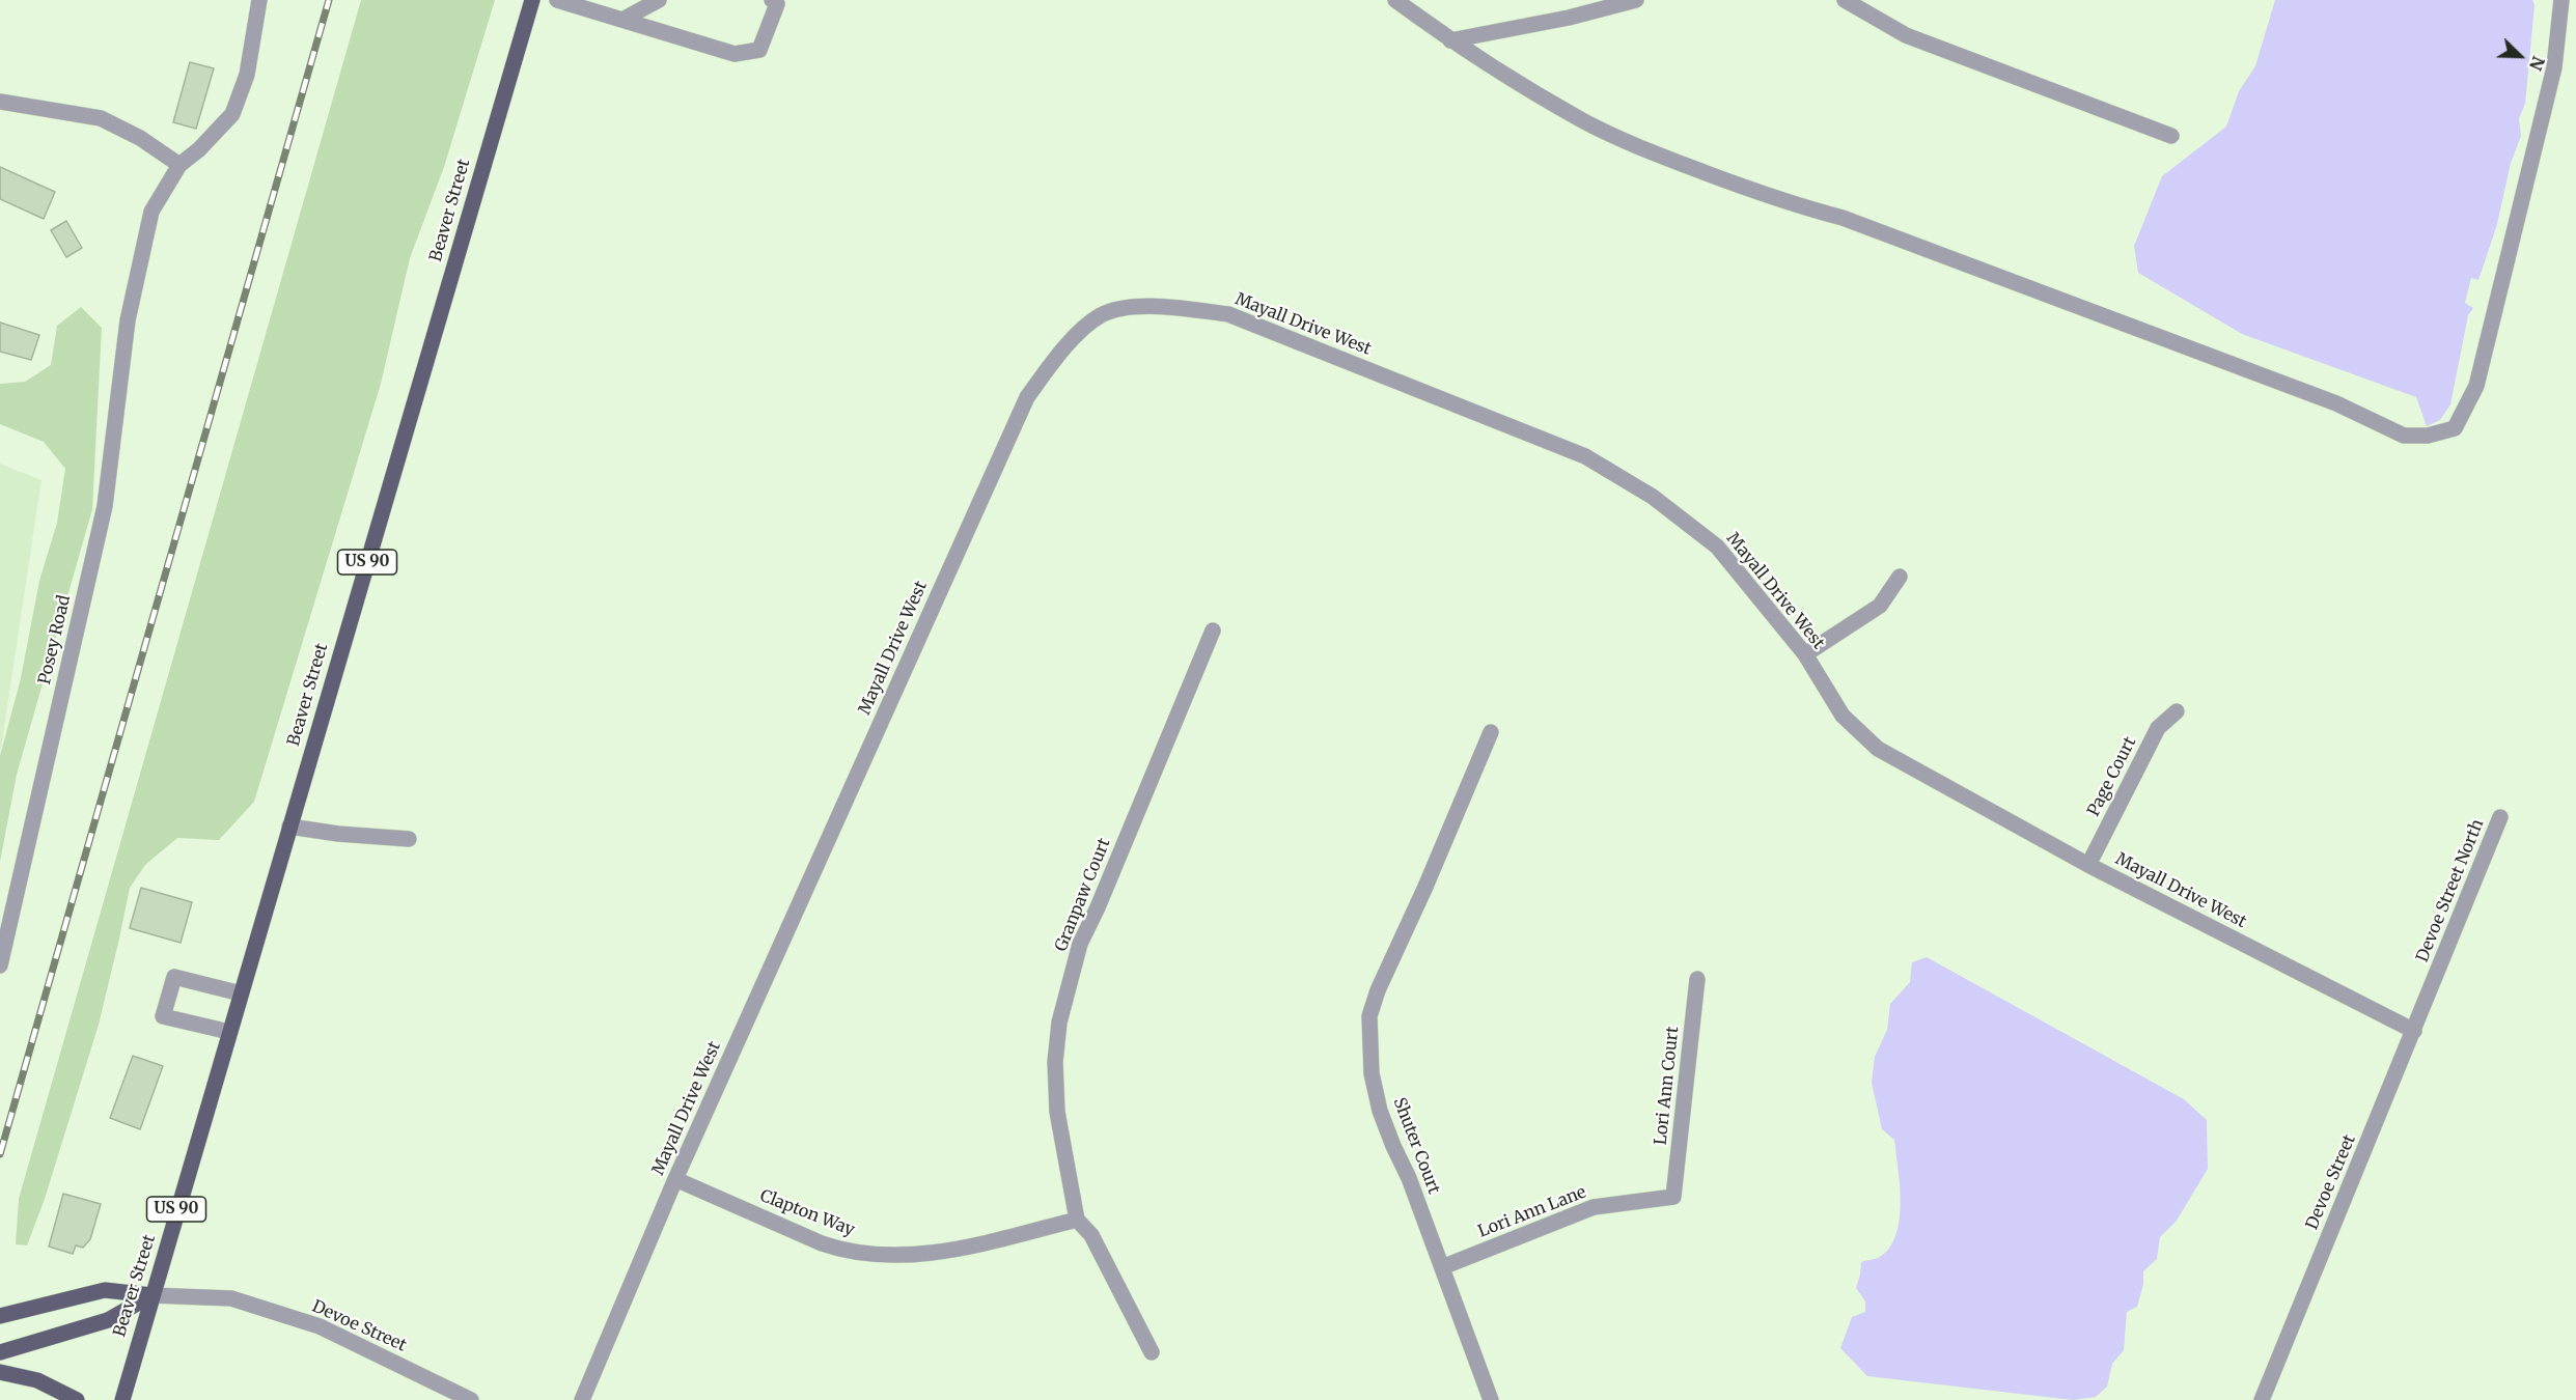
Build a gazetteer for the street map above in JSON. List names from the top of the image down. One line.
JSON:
{"streets":{"main road":["Beaver Street","US 90","Devoe Street"],"street":["Mayall Drive West","Posey Road","Page Court","Devoe Street North","Granpaw Court","Lori Ann Court","Shuter Court","Lori Ann Lane","Clapton Way"]},"crossings":[["Beaver Street","Devoe Street"],["Mayall Drive West","Page Court"],["Mayall Drive West","Devoe Street"],["Mayall Drive West","Clapton Way"],["Devoe Street North","Devoe Street"],["Granpaw Court","Clapton Way"],["Lori Ann Court","Lori Ann Lane"],["Shuter Court","Lori Ann Lane"]],"north":"bottom right"}
